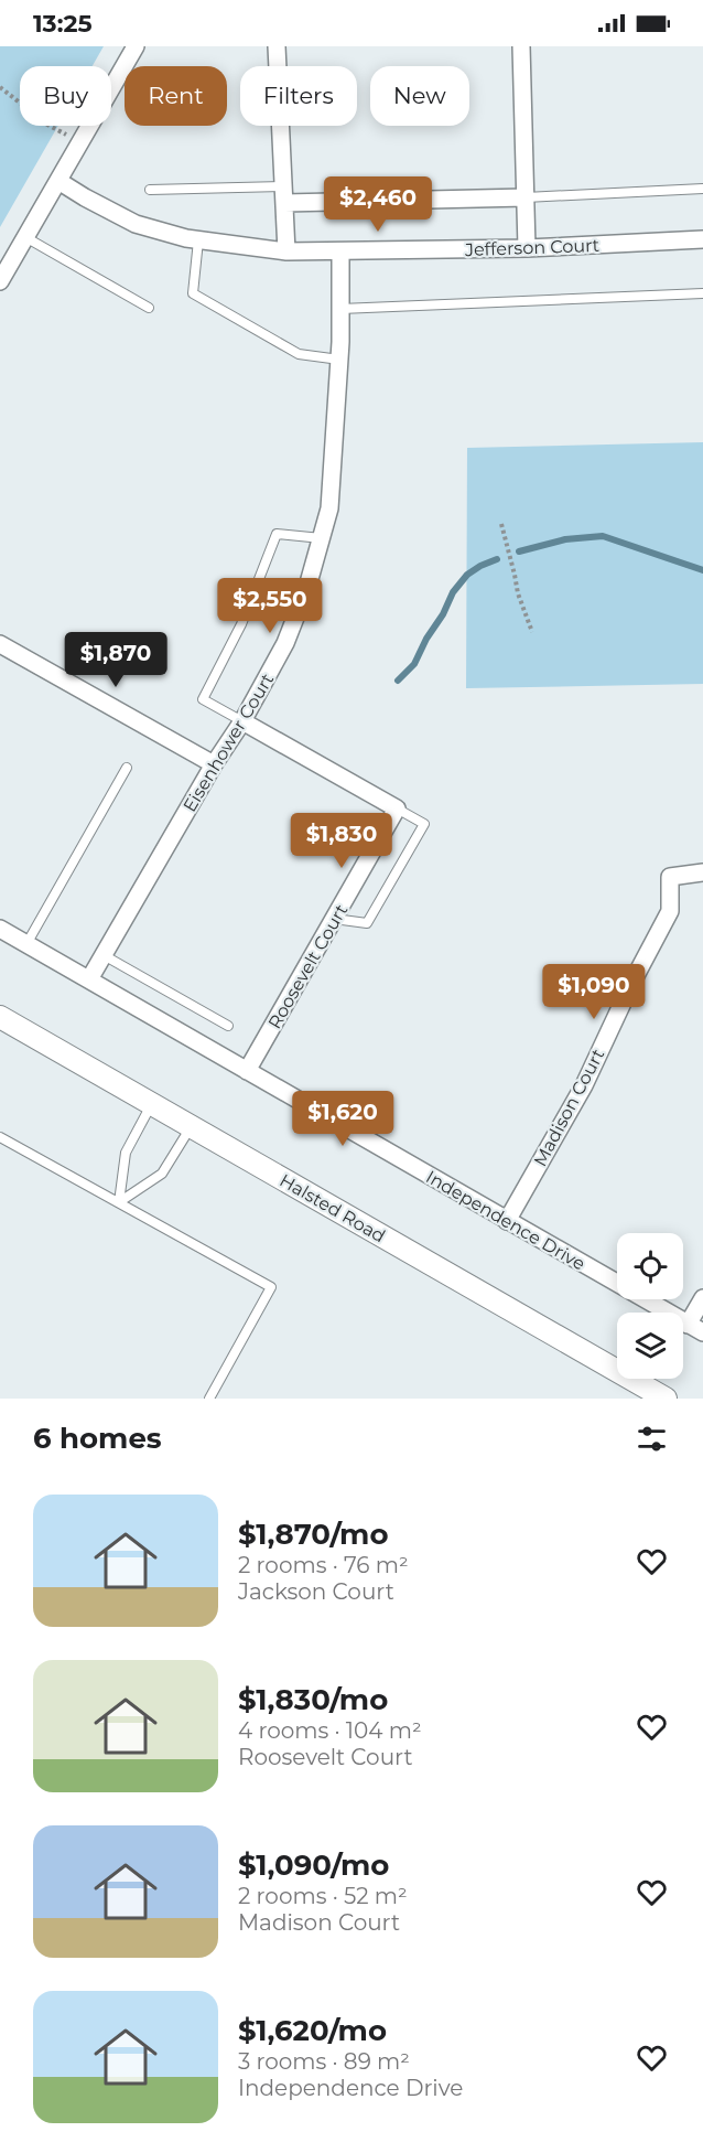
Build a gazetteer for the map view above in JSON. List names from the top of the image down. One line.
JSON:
{"streets":{"street":["Jefferson Court","Eisenhower Court","Roosevelt Court","Madison Court","Halsted Road","Independence Drive"]},"crossings":[["Jefferson Court","Eisenhower Court"],["Eisenhower Court","Independence Drive"],["Roosevelt Court","Independence Drive"],["Madison Court","Independence Drive"]],"page":{"status":"13:25","chip":["Buy","Rent","Filters","New"],"price":["$2,460","$2,550","$1,870","$1,830","$1,090","$1,620"],"heading":"6 homes","list":[{"name":"$1,870/mo","note":"2 rooms · 76 m² · Jackson Court"},{"name":"$1,830/mo","note":"4 rooms · 104 m² · Roosevelt Court"},{"name":"$1,090/mo","note":"2 rooms · 52 m² · Madison Court"},{"name":"$1,620/mo","note":"3 rooms · 89 m² · Independence Drive"}]}}
